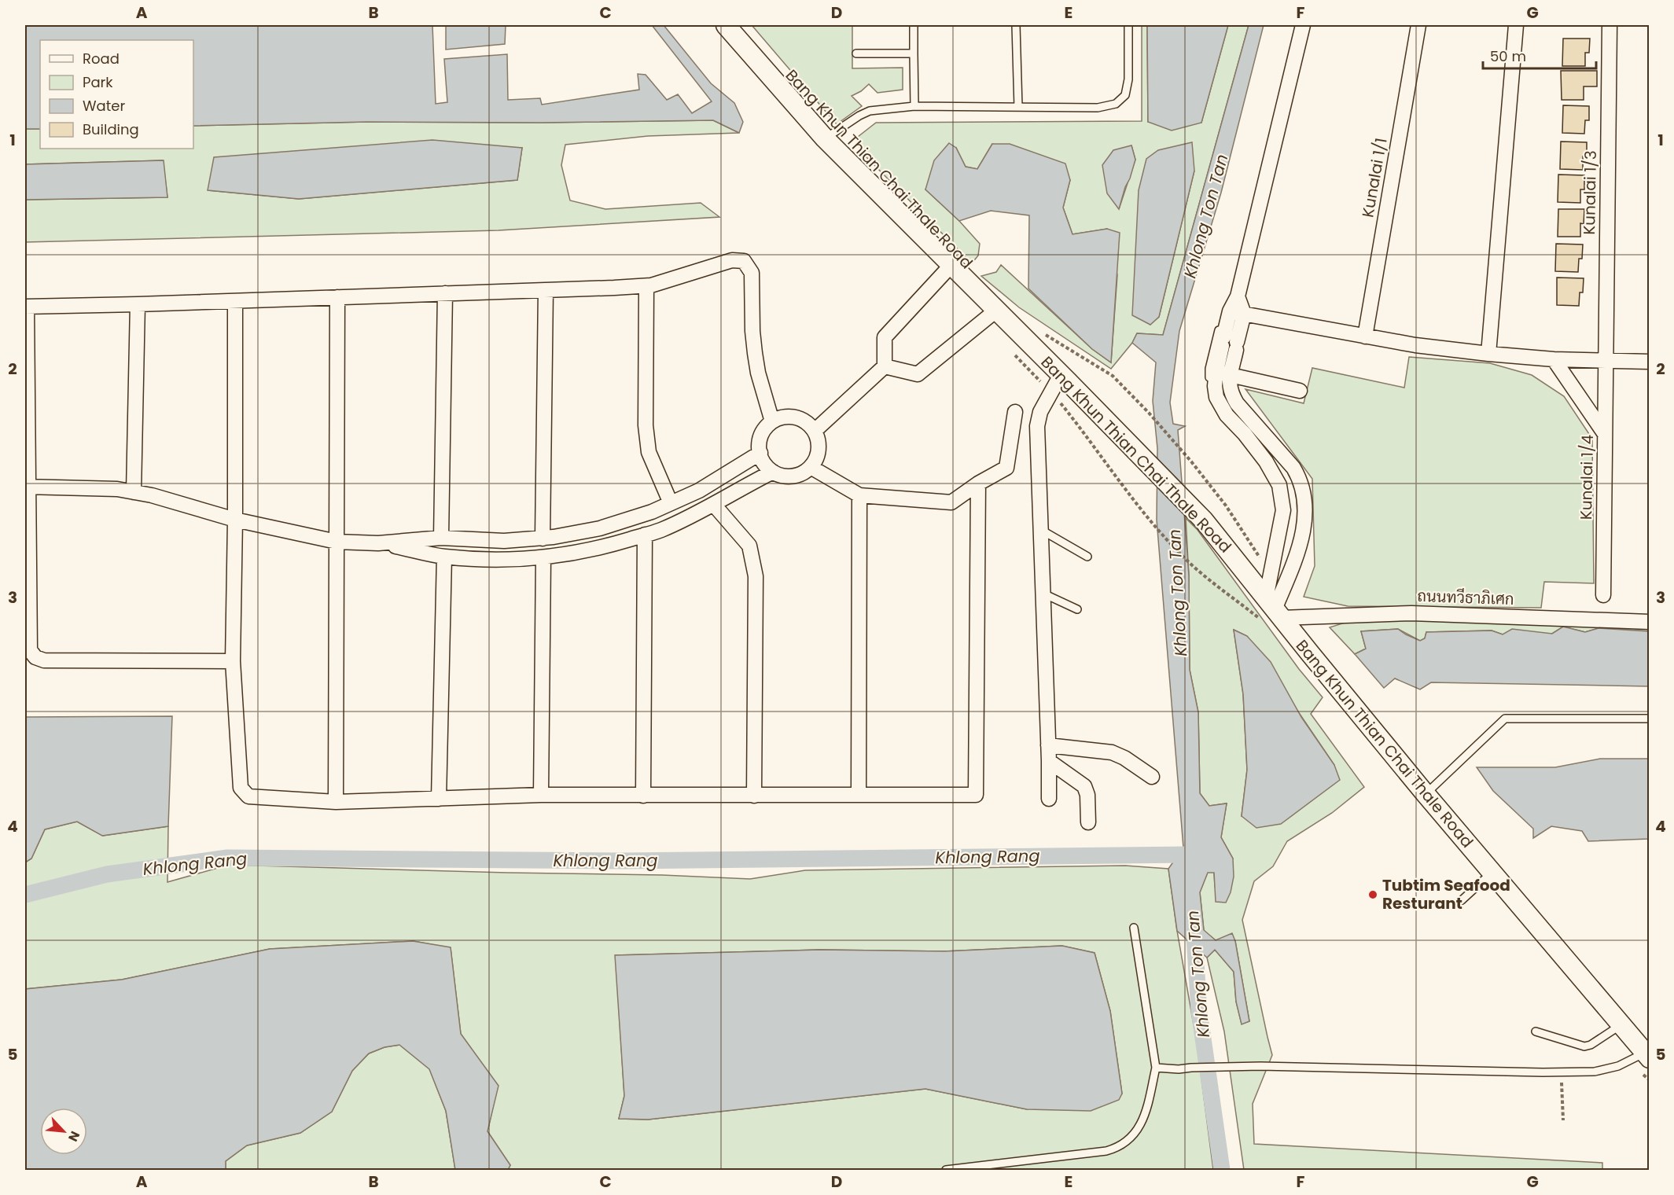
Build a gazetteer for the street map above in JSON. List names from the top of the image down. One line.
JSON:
{"streets":{"main road":["Bang Khun Thian Chai Thale Road"],"street":["Kunalai 1/1","Kunalai 1/3","Kunalai 1/4","ถนนทวีธาภิเศก"]},"crossings":[["Bang Khun Thian Chai Thale Road","ถนนทวีธาภิเศก"],["Kunalai 1/3","Kunalai 1/4"]],"water":["Khlong Ton Tan","Khlong Rang"],"places":["Tubtim Seafood Resturant"],"legend":["Road","Park","Water","Building"],"scale_bar":"50 m","north":"bottom right","grid":{"columns":["A","B","C","D","E","F","G"],"rows":["1","2","3","4","5"]}}
